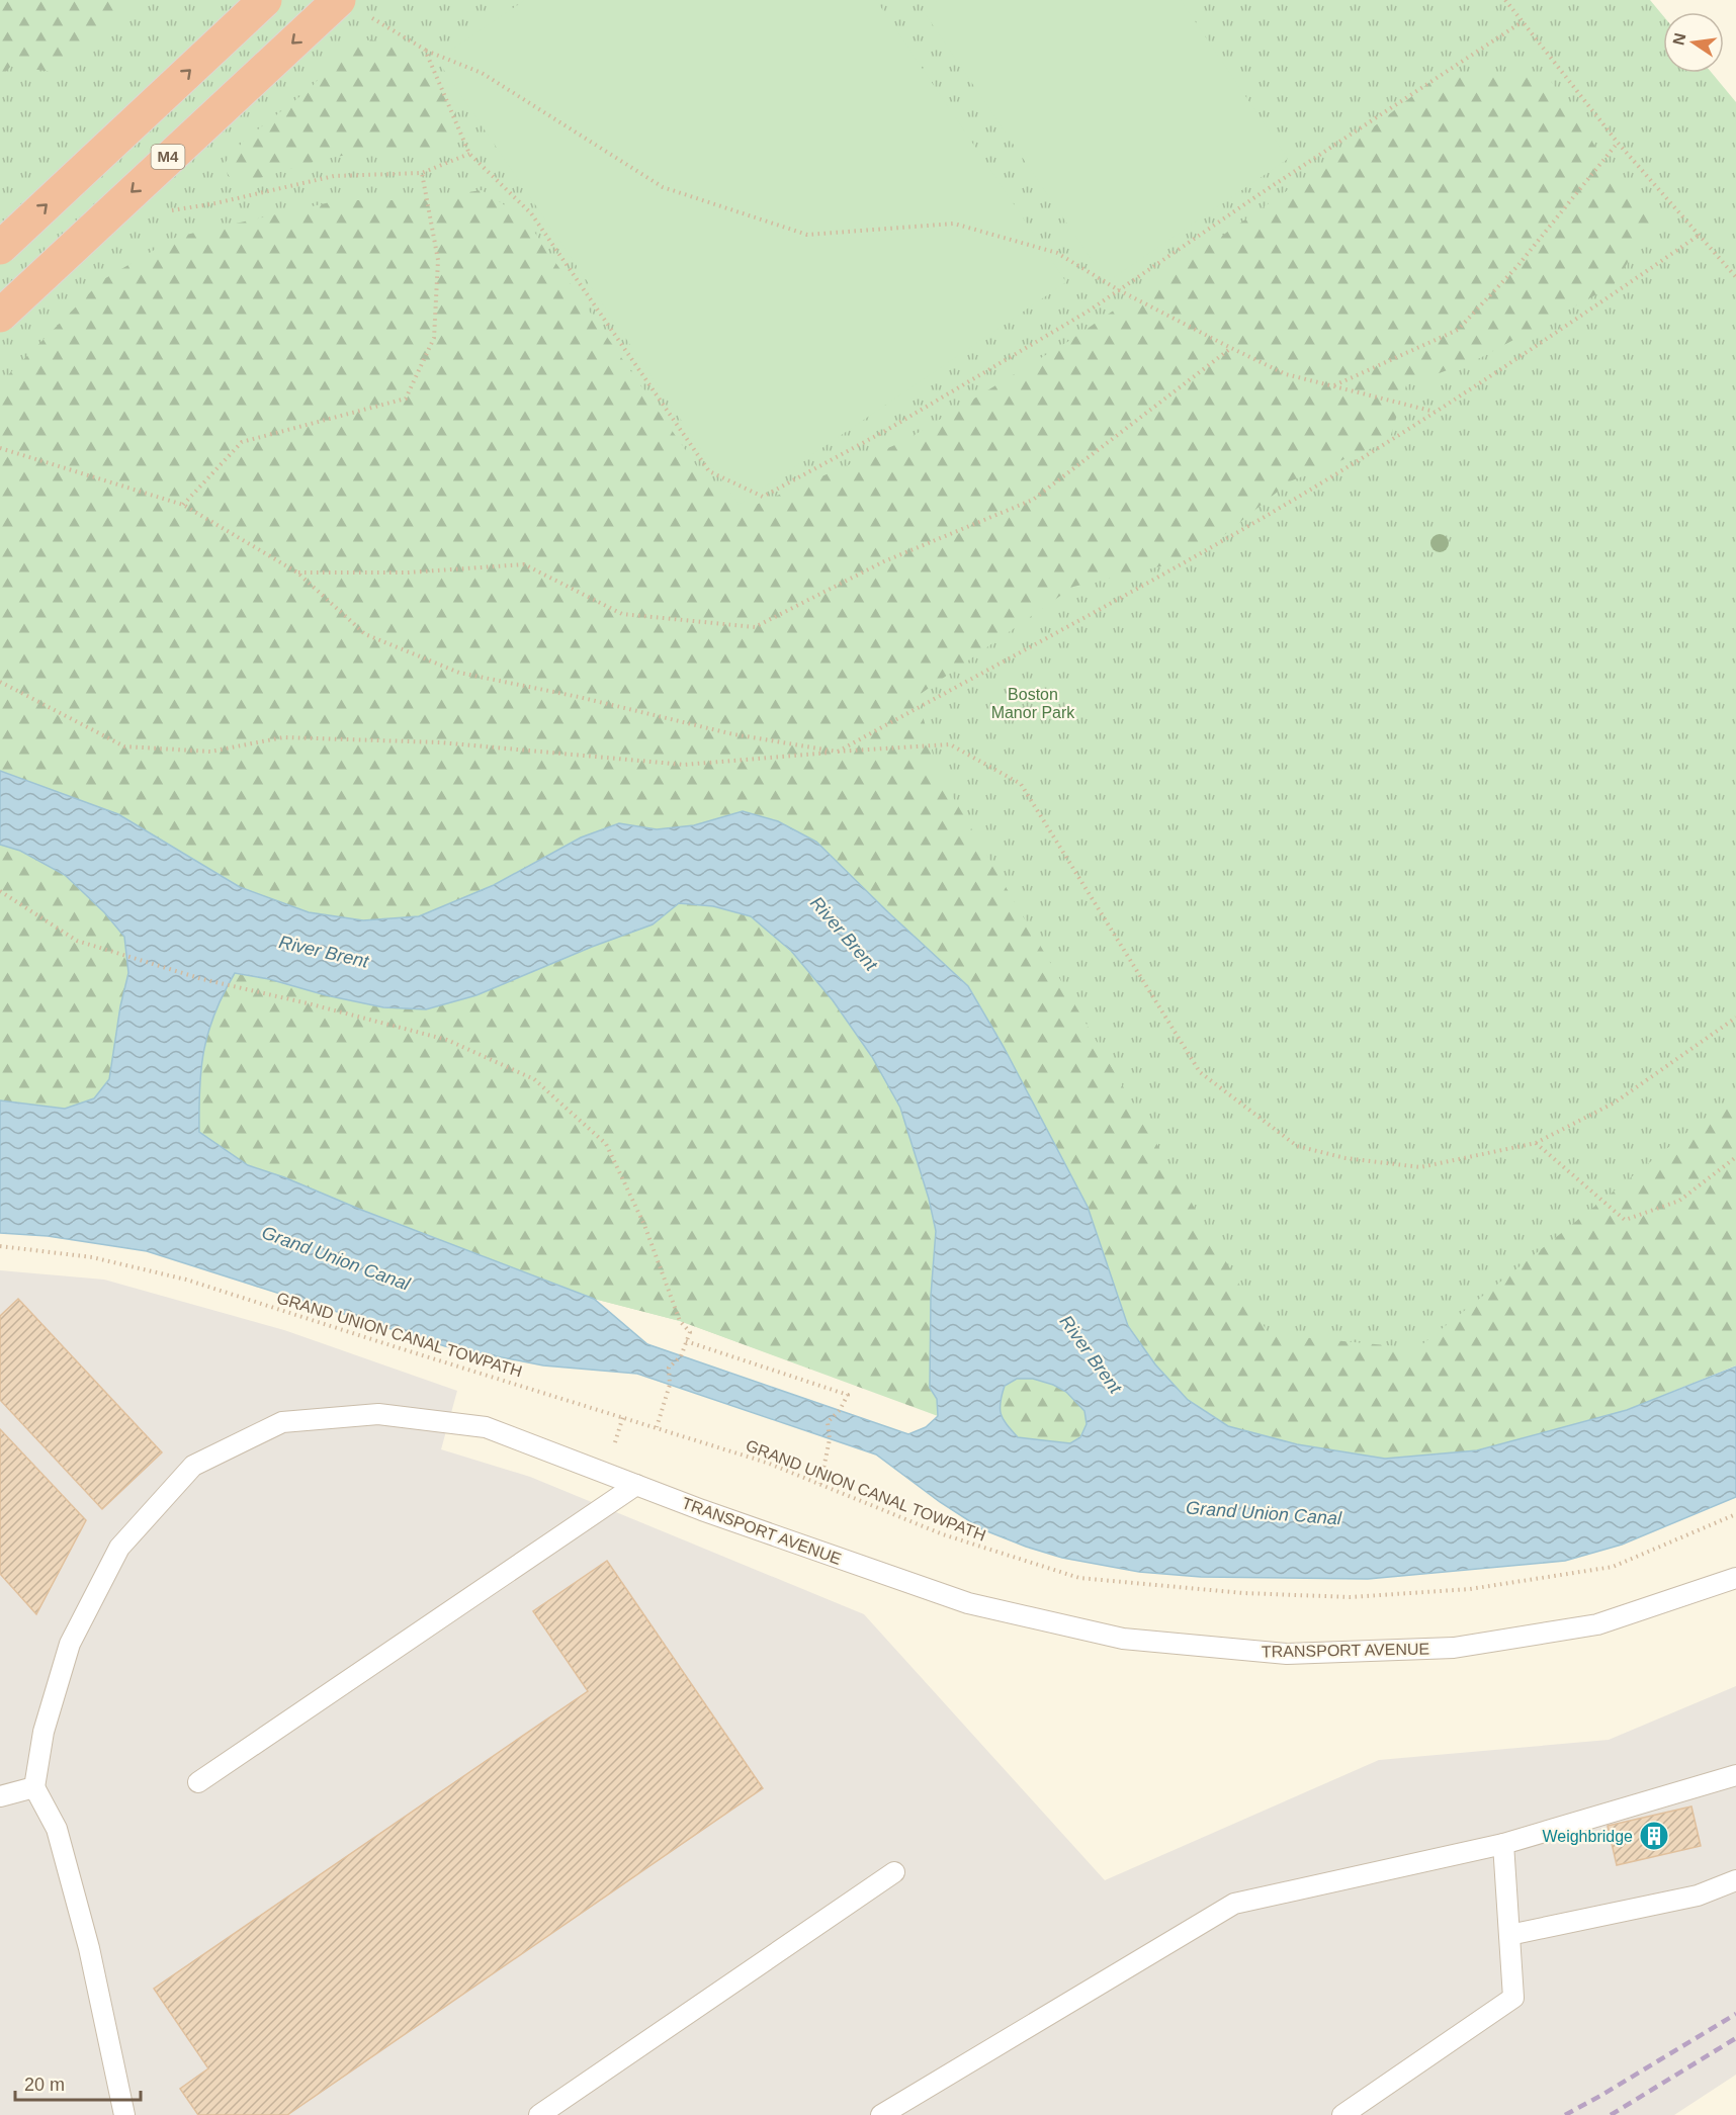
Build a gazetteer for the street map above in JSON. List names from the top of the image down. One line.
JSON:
{"streets":{"highway":["M4"],"lane":["TRANSPORT AVENUE"],"path":["GRAND UNION CANAL TOWPATH"]},"water":["River Brent","Grand Union Canal"],"parks":["Boston Manor Park"],"places":{"building":["Weighbridge"]},"scale_bar":"20 m","north":"left"}
